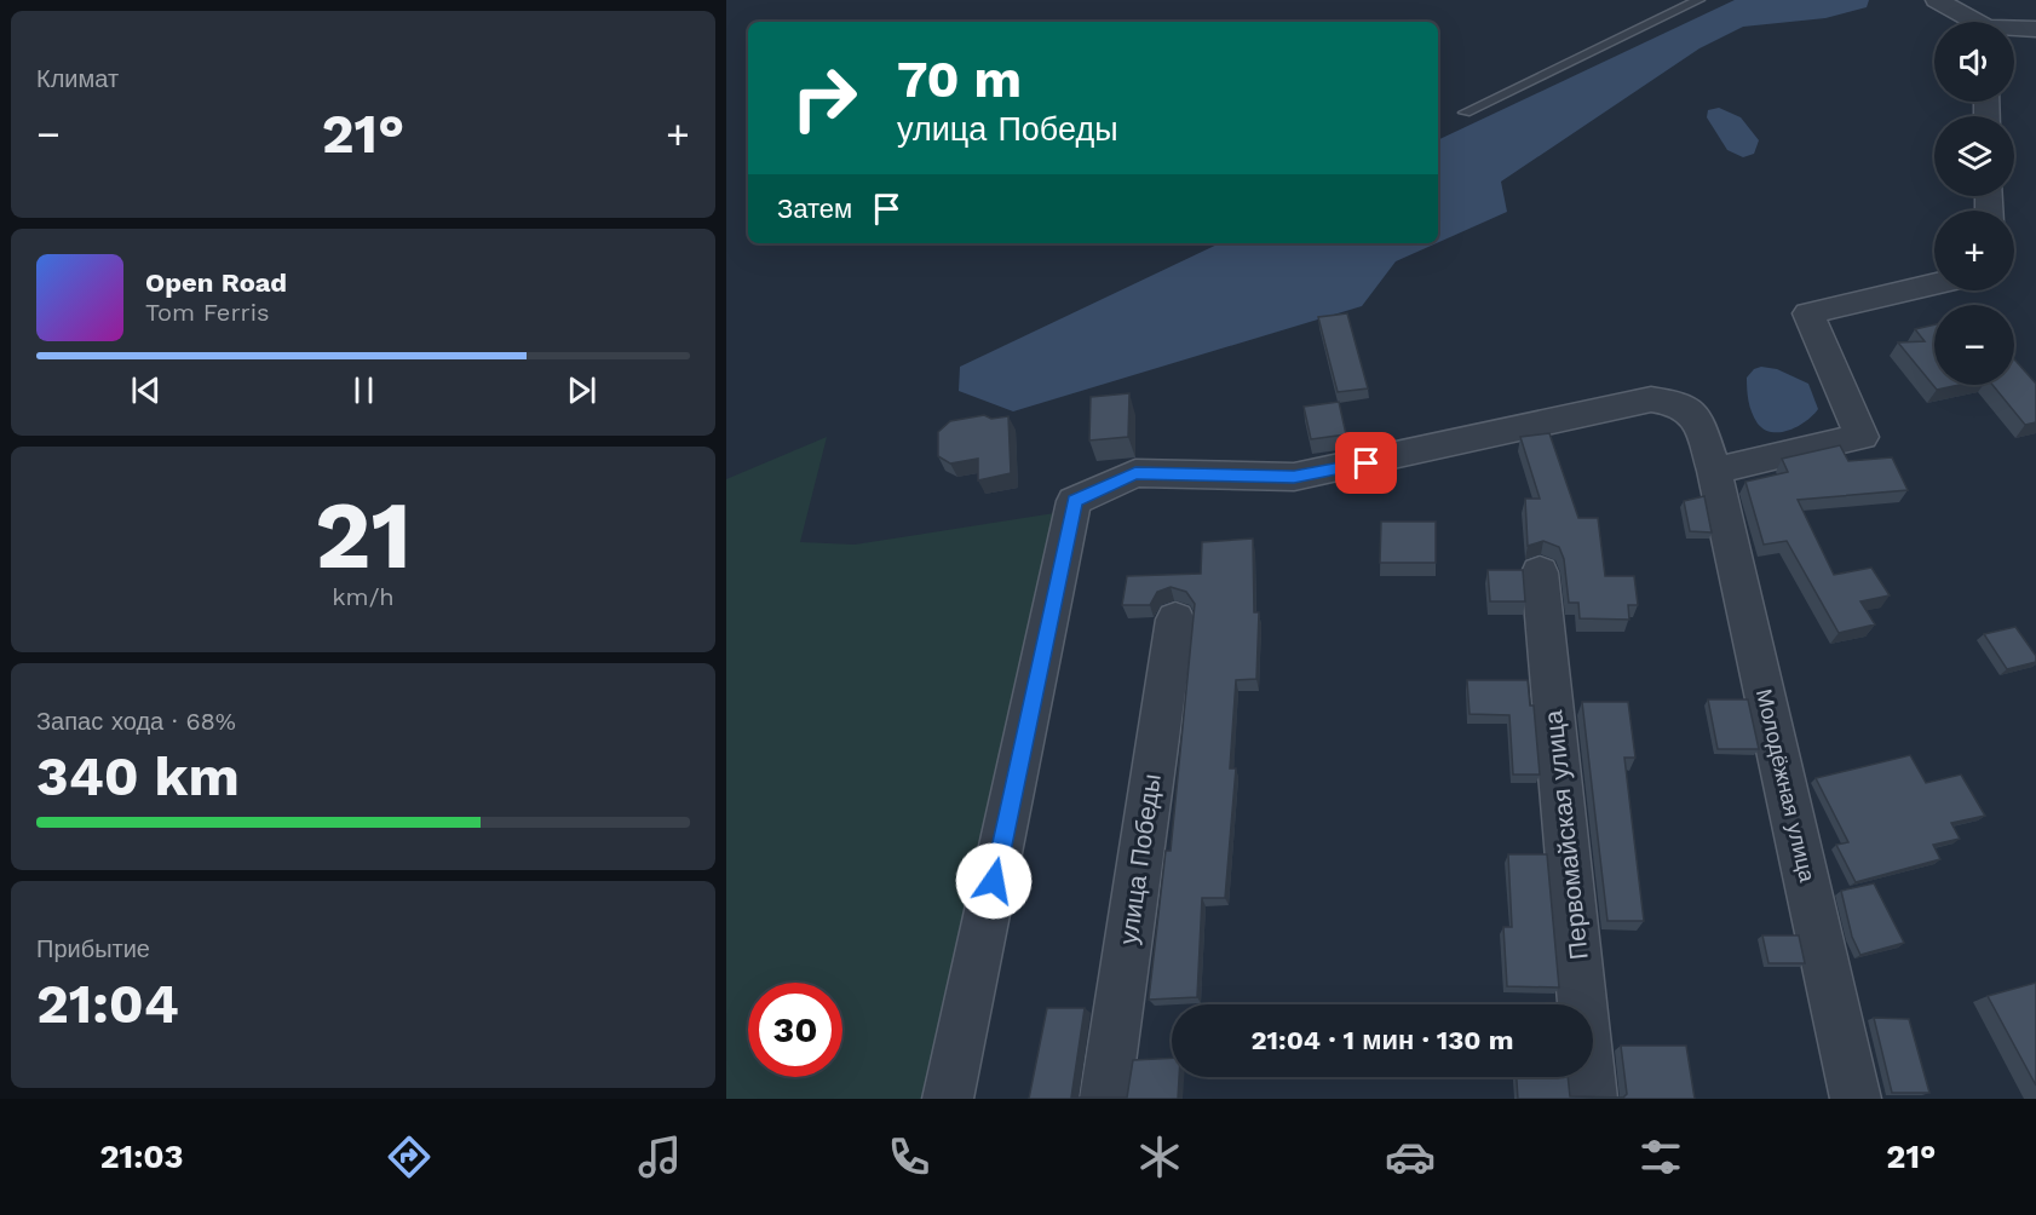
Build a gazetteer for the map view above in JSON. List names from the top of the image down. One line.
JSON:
{"streets":{"street":["Молодёжная улица","Первомайская улица","улица Победы"]},"page":{"tile":["Климат",["21","km/h"],["Запас хода · 68%","340 km"],["Прибытие","21:04"]],"map_buttons":["+","−"],"turn":["70 m","улица Победы"],"heat":["−","21°","+"],"then":"Затем","song":["Open Road","Tom Ferris"],"limit":"30","trip":"21:04 · 1 мин · 130 m","tabs":["21:03","21°"]}}
